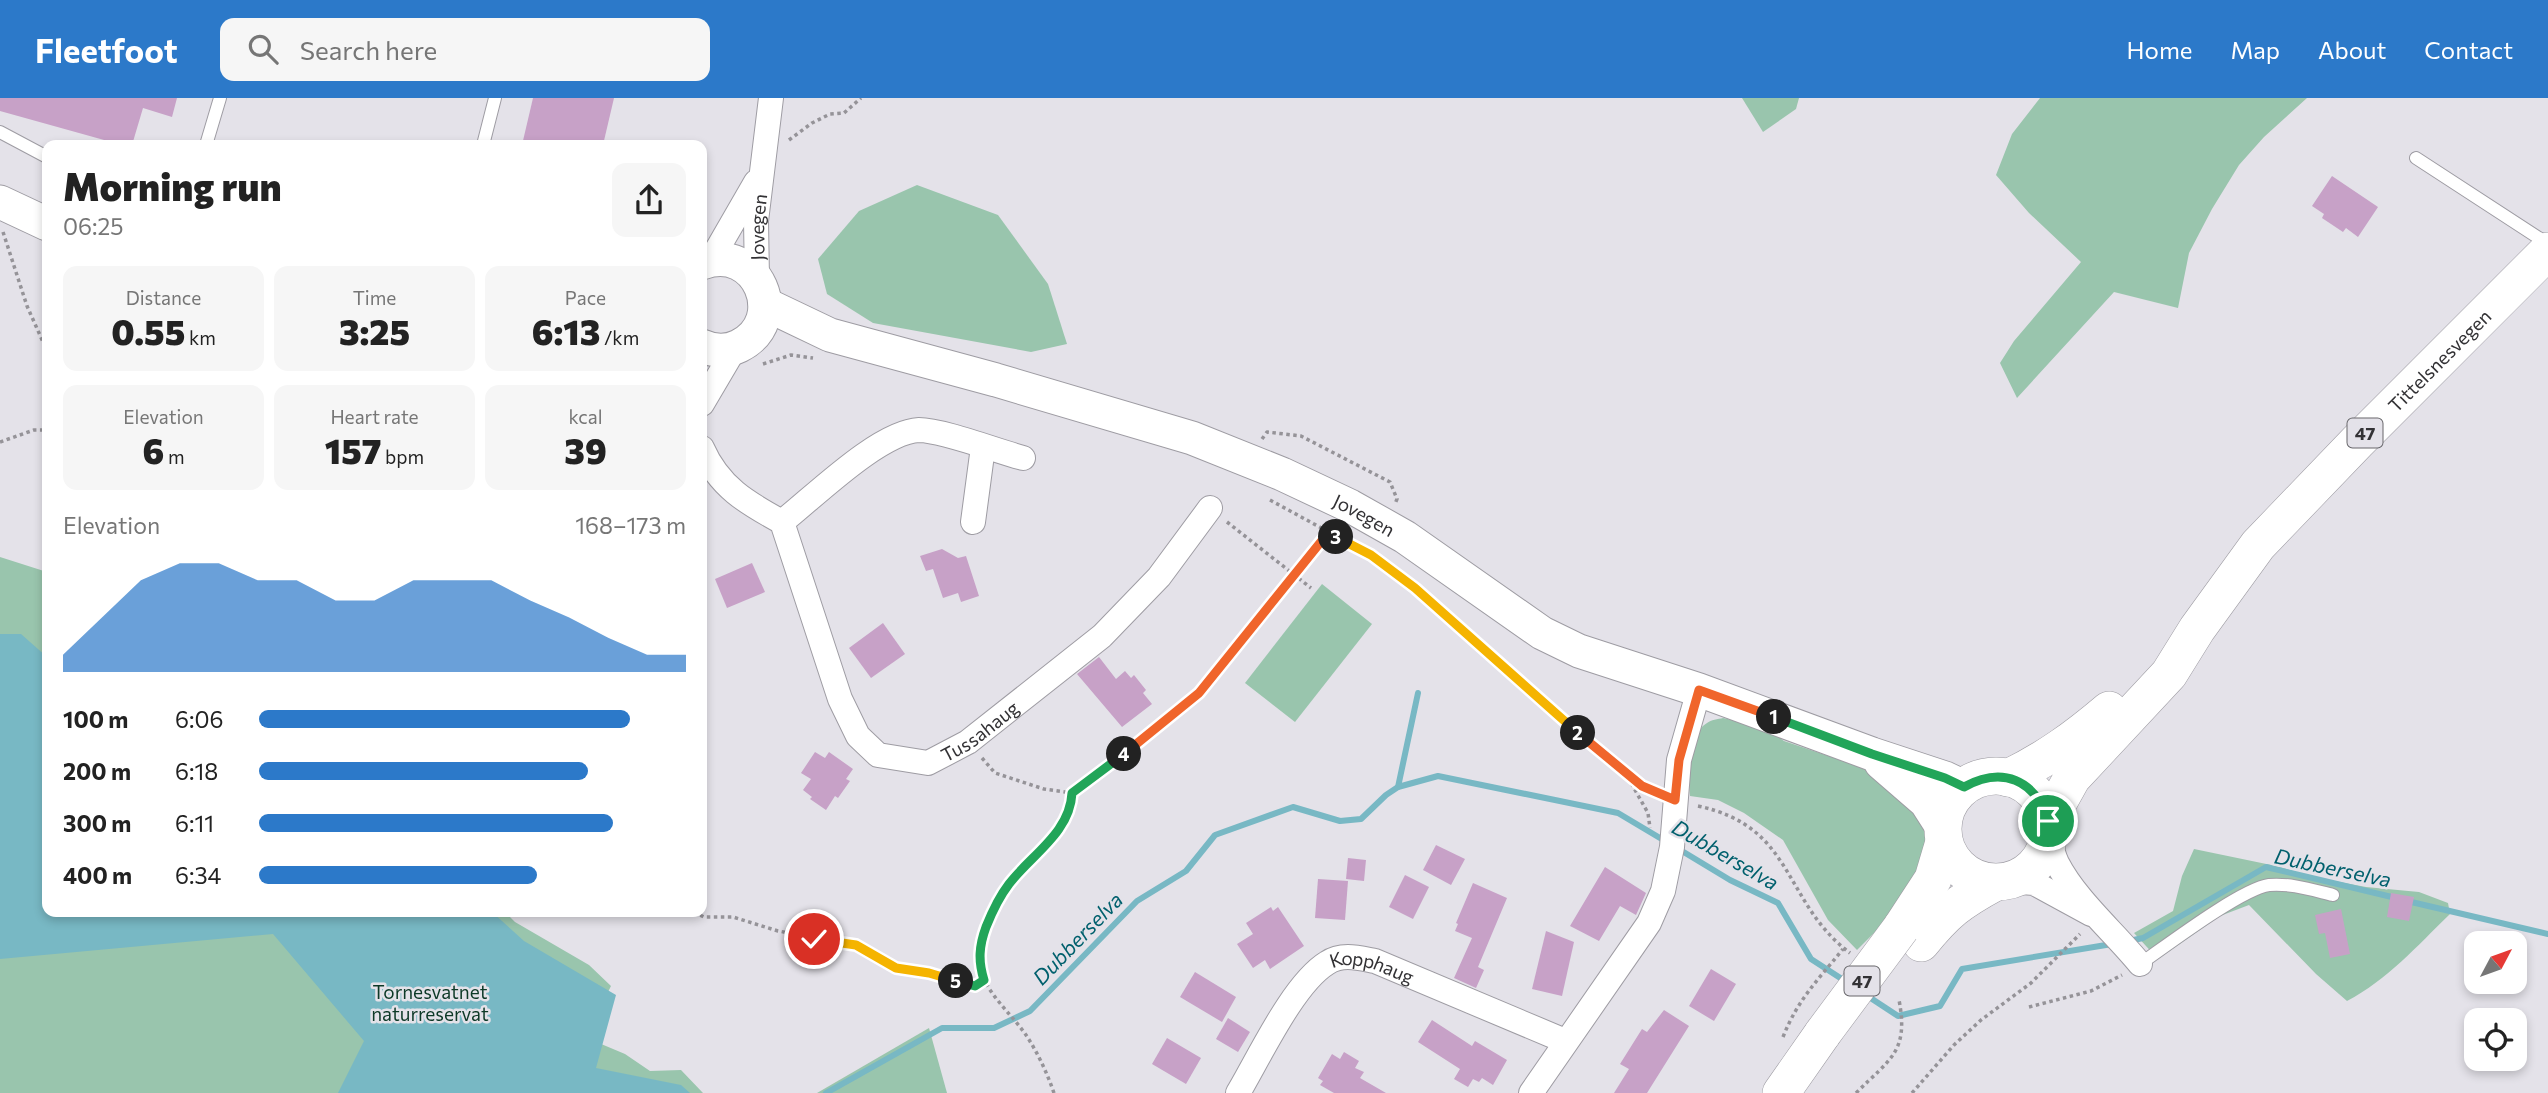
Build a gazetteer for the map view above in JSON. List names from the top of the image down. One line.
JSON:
{"streets":{"main road":["Tittelsnesvegen","47"],"street":["Jovegen","Tussahaug","Kopphaug"]},"crossings":[["Jovegen","Tittelsnesvegen"],["Jovegen","47"],["Tittelsnesvegen","47"]],"water":["Dubberselva"],"parks":["Tornesvatnet naturreservat"],"north":"top right","page":{"header":"Fleetfoot","search":"Search here","nav":["Home","Map","About","Contact"],"heading":["Morning run","06:25"],"stats":[["Distance","0.55 km"],["Time","3:25"],["Pace","6:13 /km"],["Elevation","6 m"],["Heart rate","157 bpm"],["kcal","39"]],"chart":["Elevation","168–173 m"],"pins":["3","1","2","4","5"],"list":[{"name":"100 m","note":"6:06"},{"name":"200 m","note":"6:18"},{"name":"300 m","note":"6:11"},{"name":"400 m","note":"6:34"}]}}
